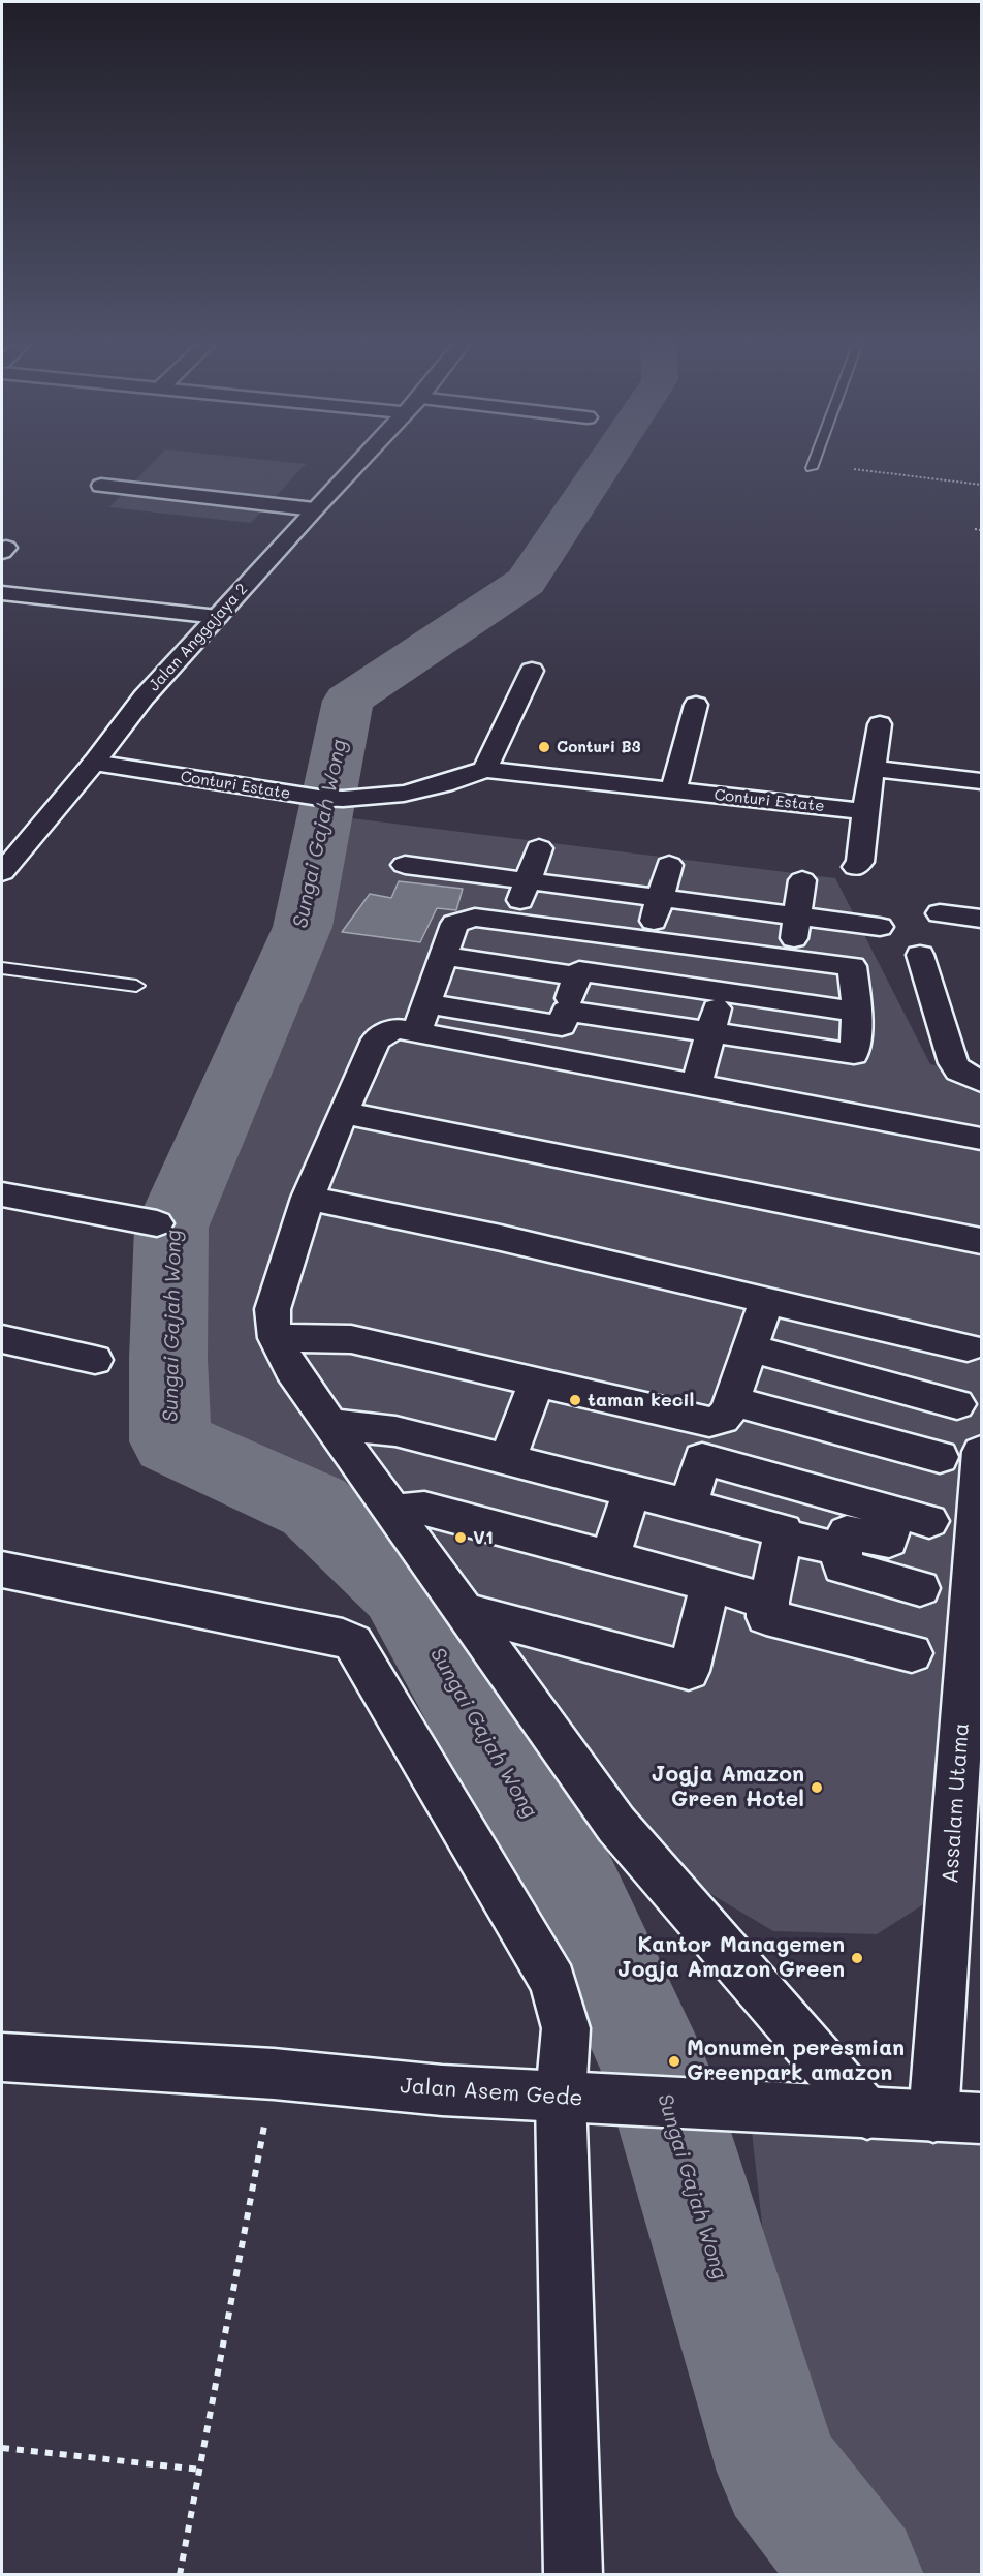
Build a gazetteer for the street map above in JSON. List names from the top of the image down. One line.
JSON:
{"streets":{"street":["Jalan Anggajaya 2","Conturi Estate","Assalam Utama","Jalan Asem Gede"]},"crossings":[["Jalan Anggajaya 2","Conturi Estate"],["Assalam Utama","Jalan Asem Gede"]],"water":["Sungai Gajah Wong"],"places":["Conturi B3","taman kecil","V1","Jogja Amazon Green Hotel","Kantor Managemen Jogja Amazon Green","Monumen peresmian Greenpark amazon"]}
